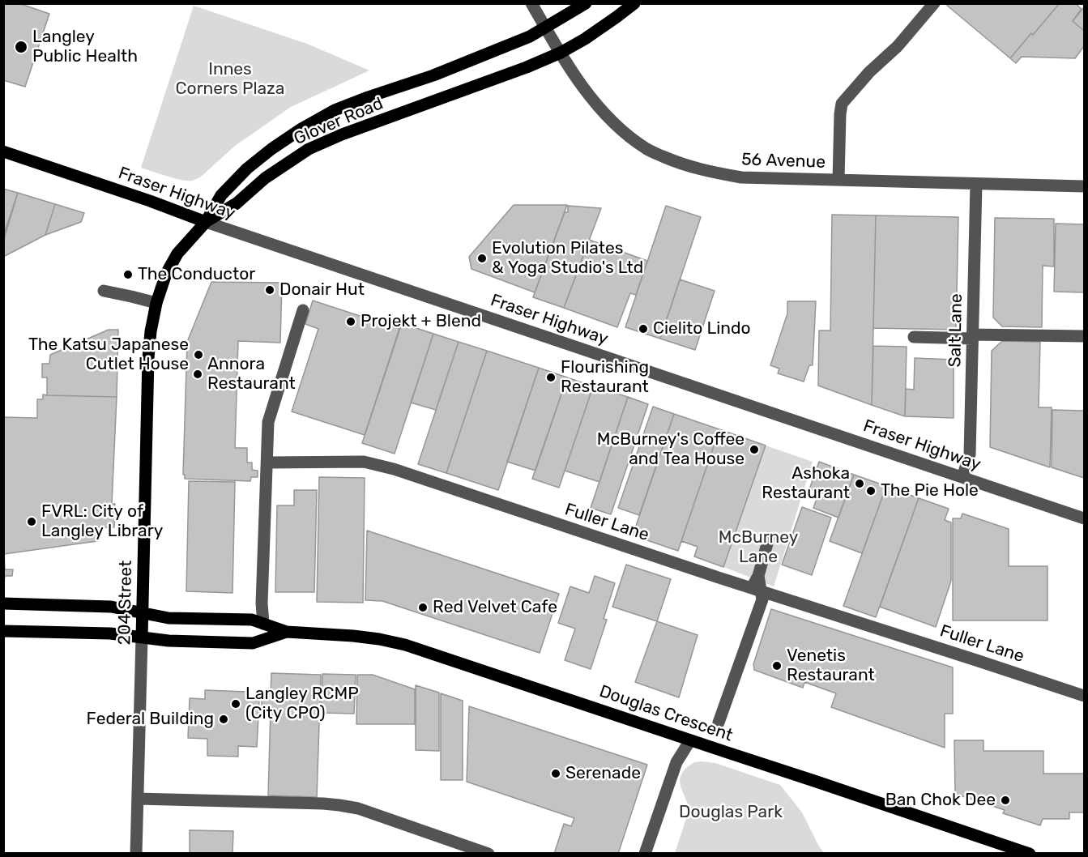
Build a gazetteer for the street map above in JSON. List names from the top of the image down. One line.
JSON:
{"streets":{"main road":["Glover Road","Fraser Highway","204 Street","Douglas Crescent"],"street":["56 Avenue","Salt Lane","Fuller Lane"]},"crossings":[["Glover Road","56 Avenue"],["Glover Road","Fraser Highway"],["Glover Road","204 Street"],["56 Avenue","Salt Lane"],["Fraser Highway","Salt Lane"],["Fraser Highway","204 Street"],["204 Street","Douglas Crescent"]],"parks":["Innes Corners Plaza","McBurney Lane","Douglas Park"],"places":["Langley Public Health","Evolution Pilates & Yoga Studio's Ltd","The Conductor","Donair Hut","Projekt + Blend","Cielito Lindo","The Katsu Japanese Cutlet House","Annora Restaurant","Flourishing Restaurant","McBurney's Coffee and Tea House","Ashoka Restaurant","The Pie Hole","FVRL: City of Langley Library","Red Velvet Cafe","Venetis Restaurant","Langley RCMP (City CPO)","Federal Building","Serenade","Ban Chok Dee"]}
